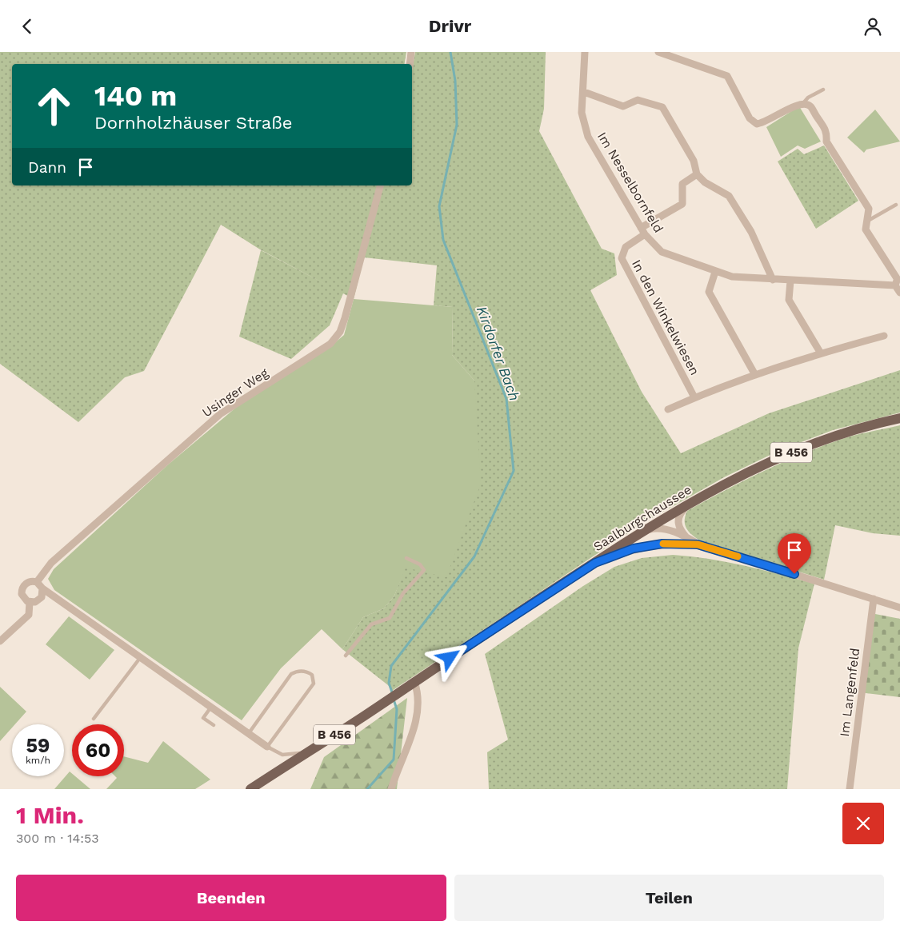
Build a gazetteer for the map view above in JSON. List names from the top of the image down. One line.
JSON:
{"streets":{"main road":["B 456","Saalburgchaussee"],"street":["Im Nesselbornfeld","In den Winkelwiesen","Usinger Weg","Im Langenfeld"]},"crossings":[["Im Nesselbornfeld","In den Winkelwiesen"],["B 456","Saalburgchaussee"]],"water":["Kirdorfer Bach"],"page":{"header":"Drivr","turn":["140 m","Dornholzhäuser Straße"],"then":"Dann","speed":"59 km/h","limit":"60","heading":["1 Min.","300 m · 14:53"],"buttons":["Beenden","Teilen"]}}
